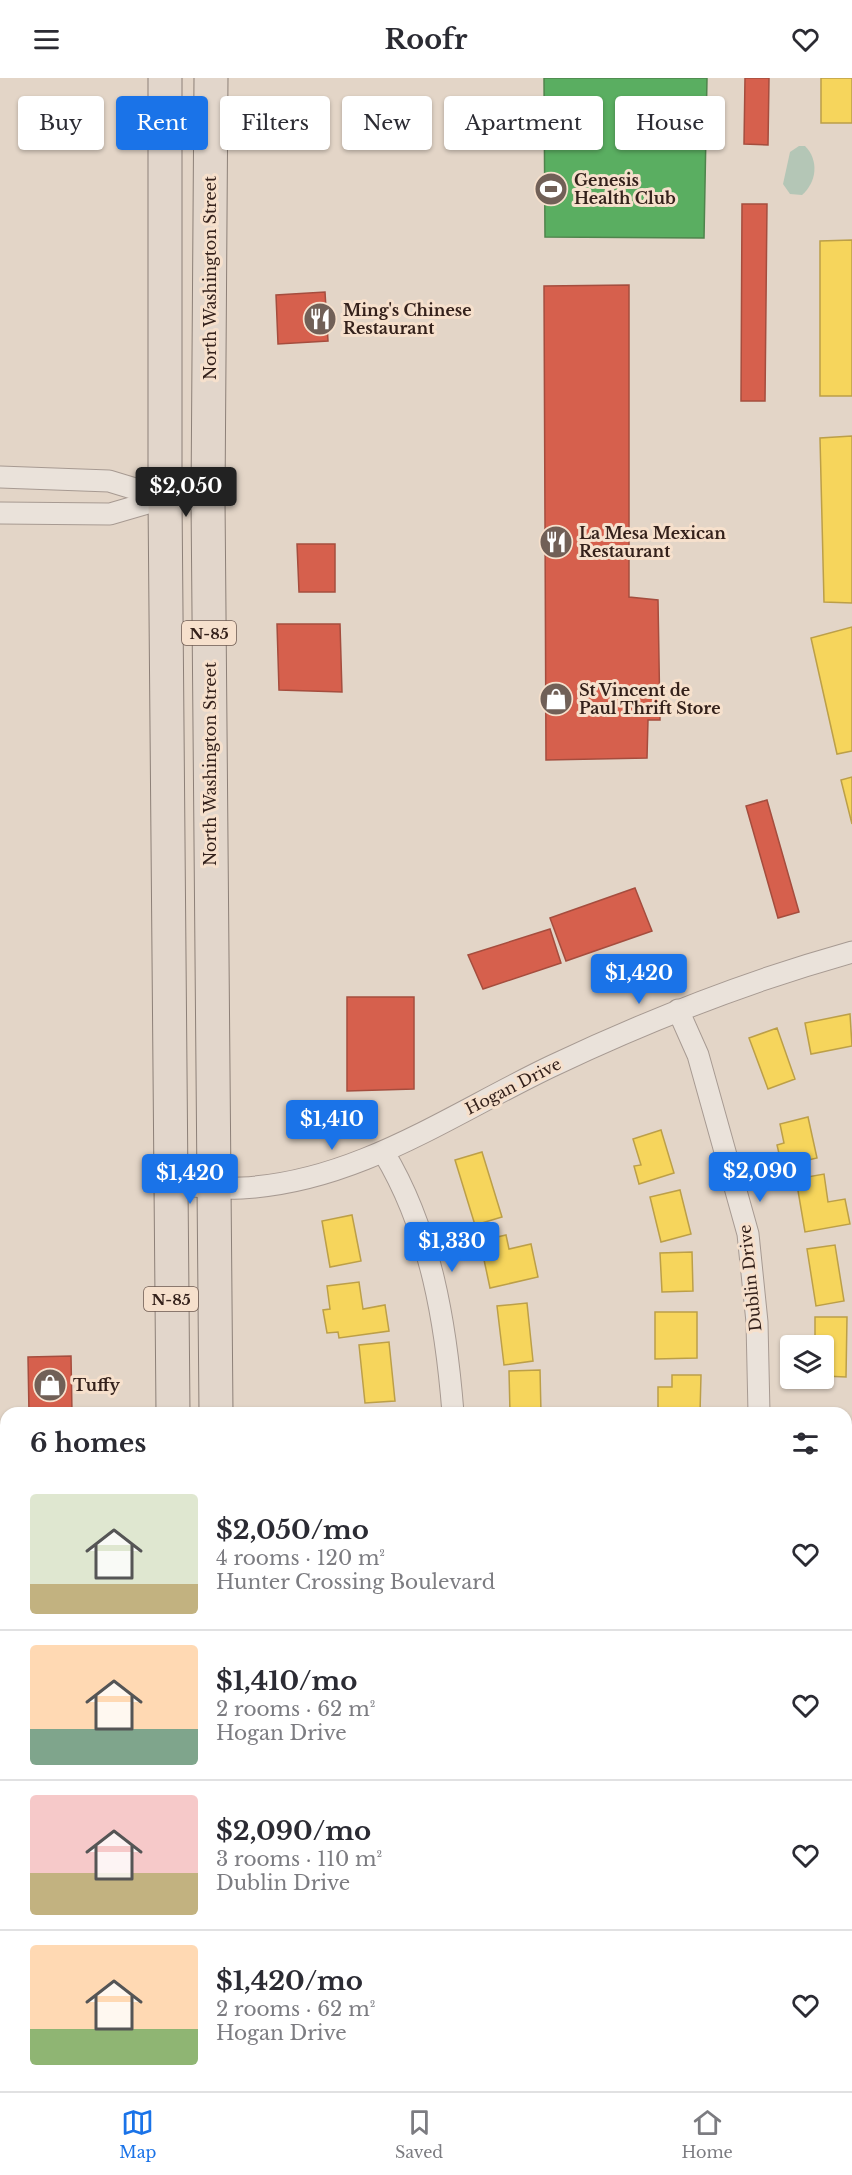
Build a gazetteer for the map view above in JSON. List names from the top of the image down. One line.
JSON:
{"streets":{"main road":["North Washington Street","N-85"],"street":["Hogan Drive","Dublin Drive"]},"crossings":[["North Washington Street","Hogan Drive"],["N-85","Hogan Drive"],["Hogan Drive","Dublin Drive"]],"places":{"sports":["Genesis Health Club"],"restaurant":["Ming's Chinese Restaurant","La Mesa Mexican Restaurant"],"shop":["St Vincent de Paul Thrift Store","Tuffy"]},"page":{"header":"Roofr","chip":["Buy","Rent","Filters","New","Apartment","House"],"price":["$2,050","$1,420","$1,410","$2,090","$1,420","$1,330"],"heading":"6 homes","list":[{"name":"$2,050/mo","note":"4 rooms · 120 m² · Hunter Crossing Boulevard"},{"name":"$1,410/mo","note":"2 rooms · 62 m² · Hogan Drive"},{"name":"$2,090/mo","note":"3 rooms · 110 m² · Dublin Drive"},{"name":"$1,420/mo","note":"2 rooms · 62 m² · Hogan Drive"}],"tabs":["Map","Saved","Home"]}}
